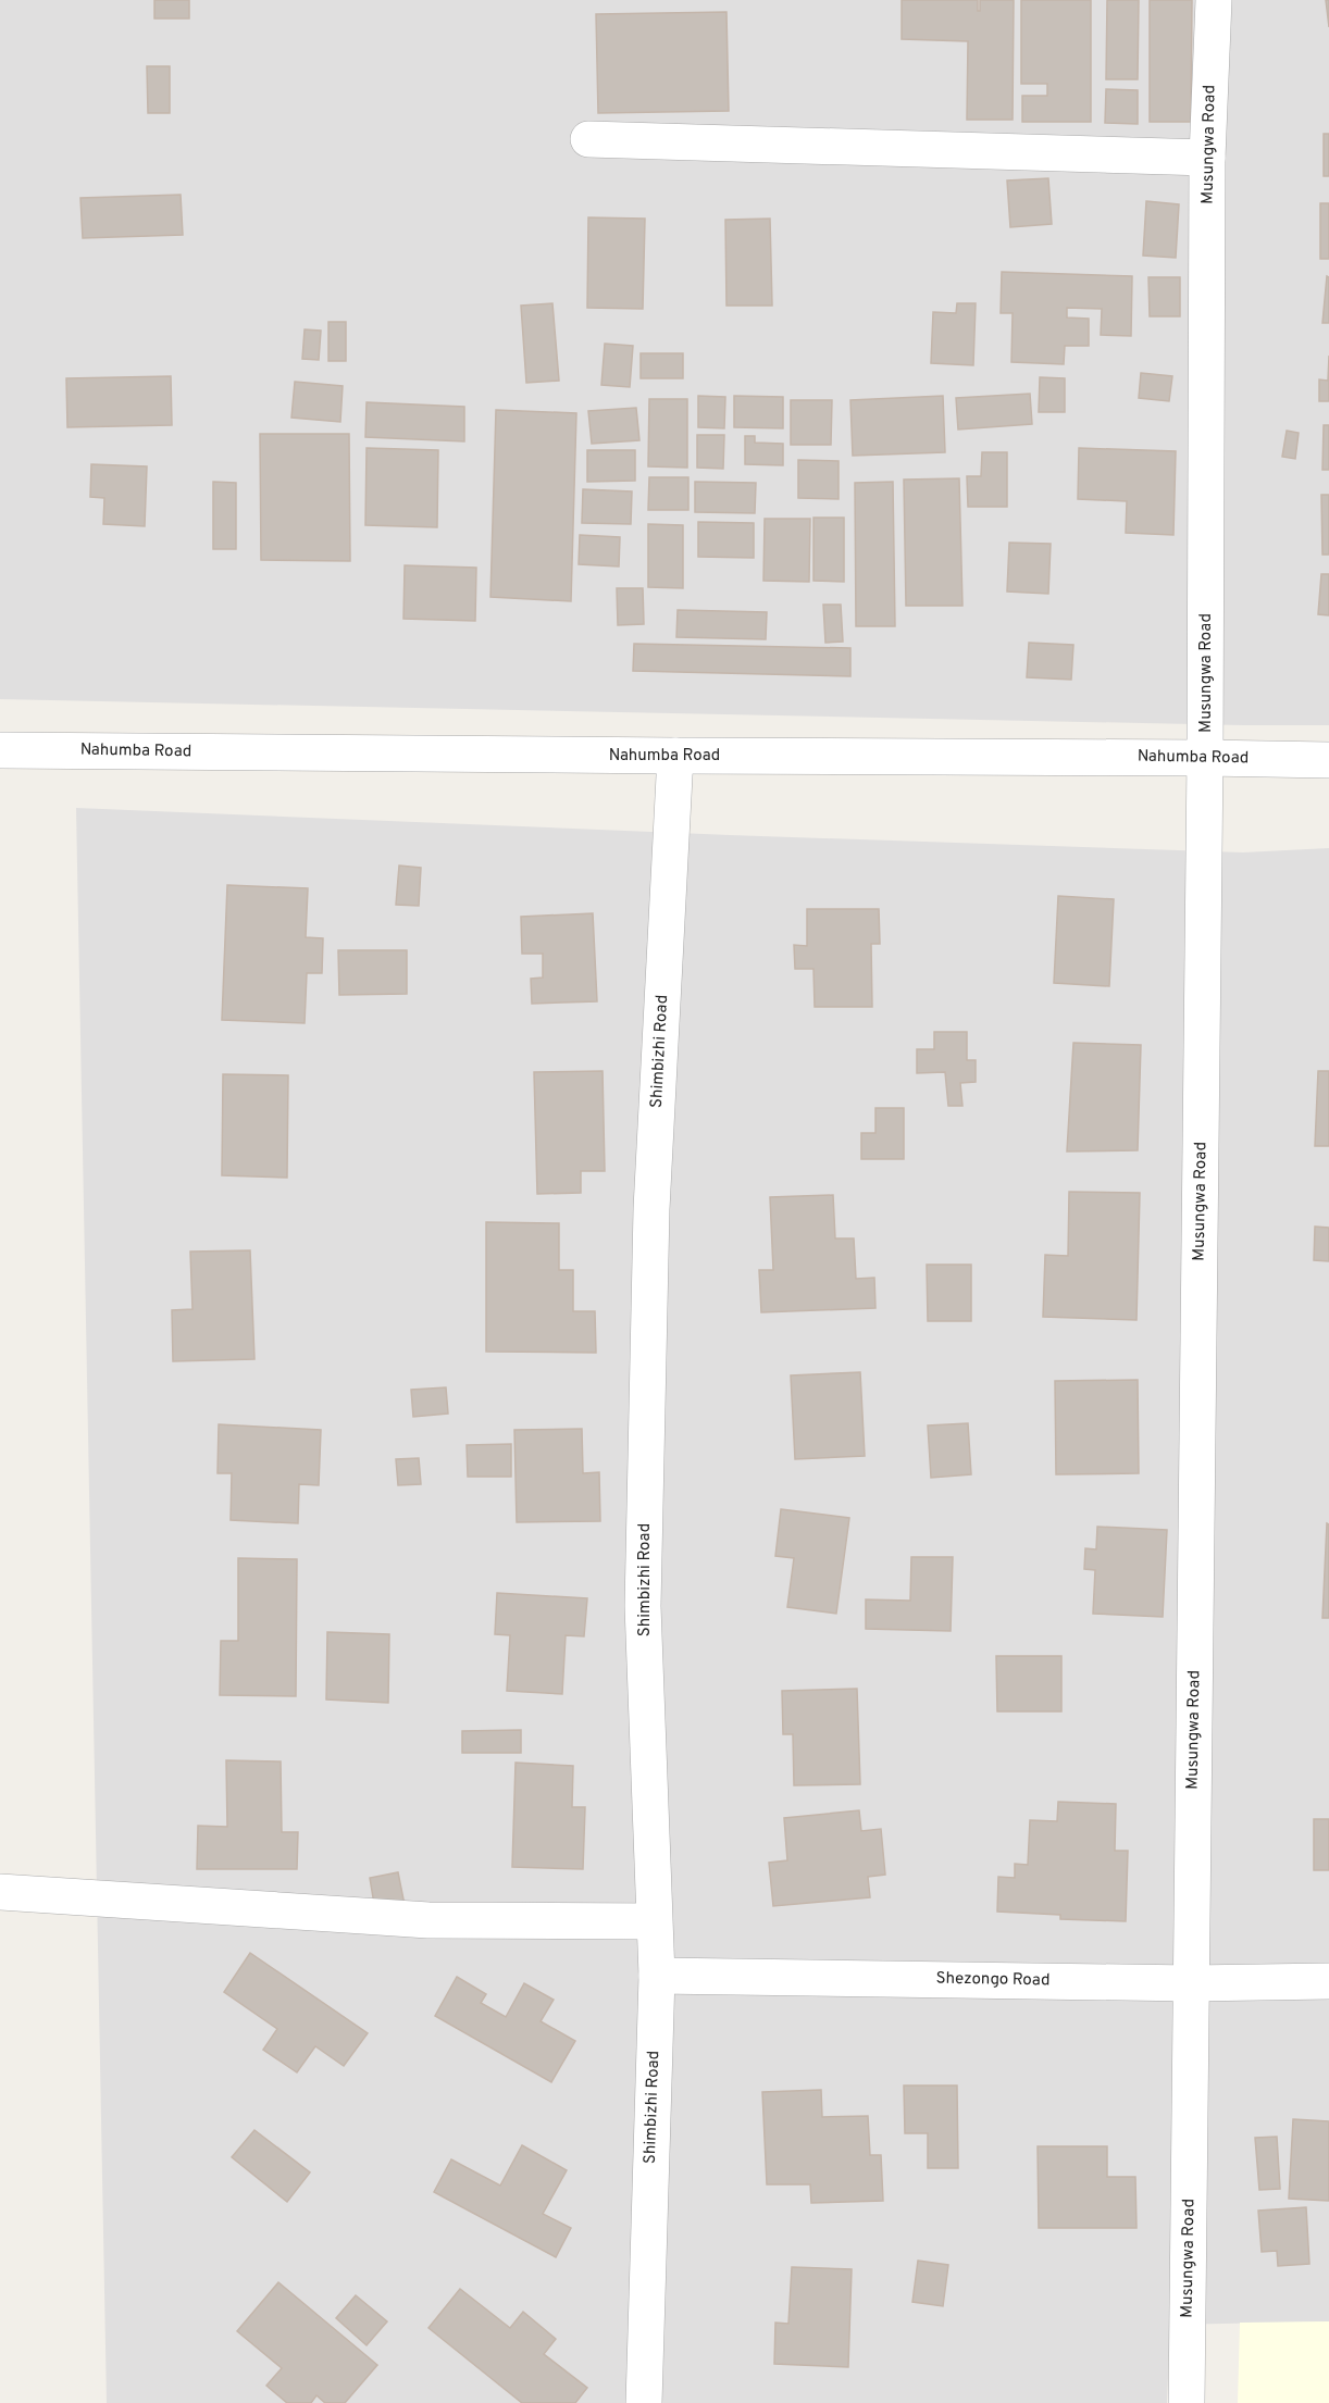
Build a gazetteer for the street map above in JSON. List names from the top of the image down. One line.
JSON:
{"streets":{"street":["Musungwa Road","Nahumba Road","Shimbizhi Road","Shezongo Road"]},"crossings":[["Musungwa Road","Nahumba Road"],["Musungwa Road","Shezongo Road"],["Nahumba Road","Shimbizhi Road"],["Shimbizhi Road","Shezongo Road"]]}
